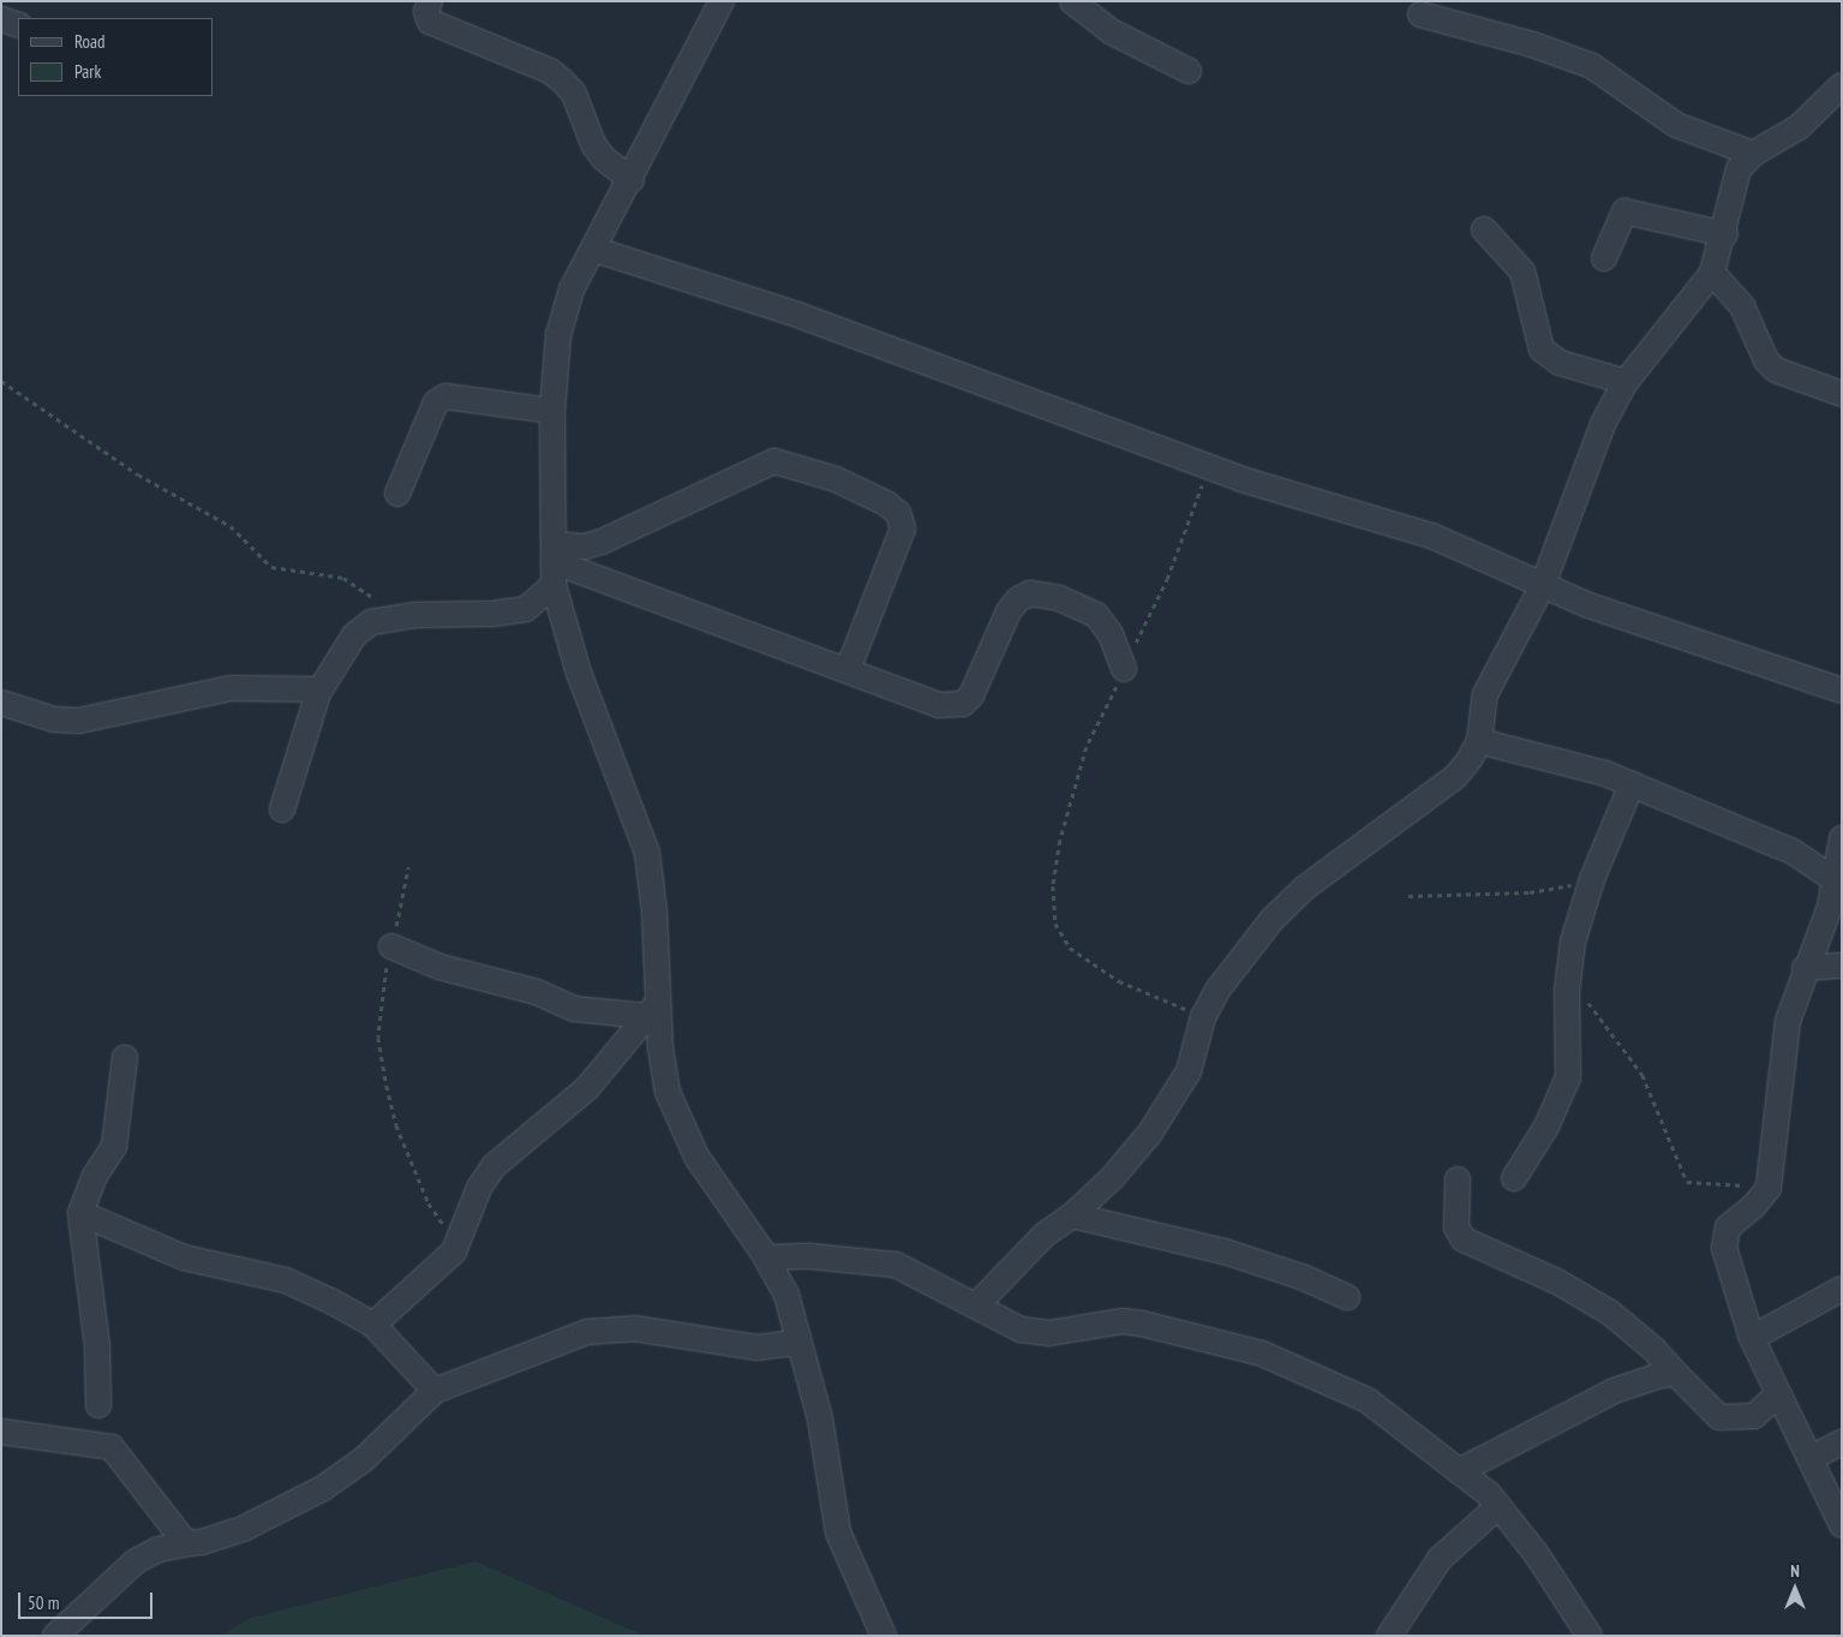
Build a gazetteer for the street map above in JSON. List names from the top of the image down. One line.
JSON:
{"legend":["Road","Park"],"scale_bar":"50 m","north":"top"}
